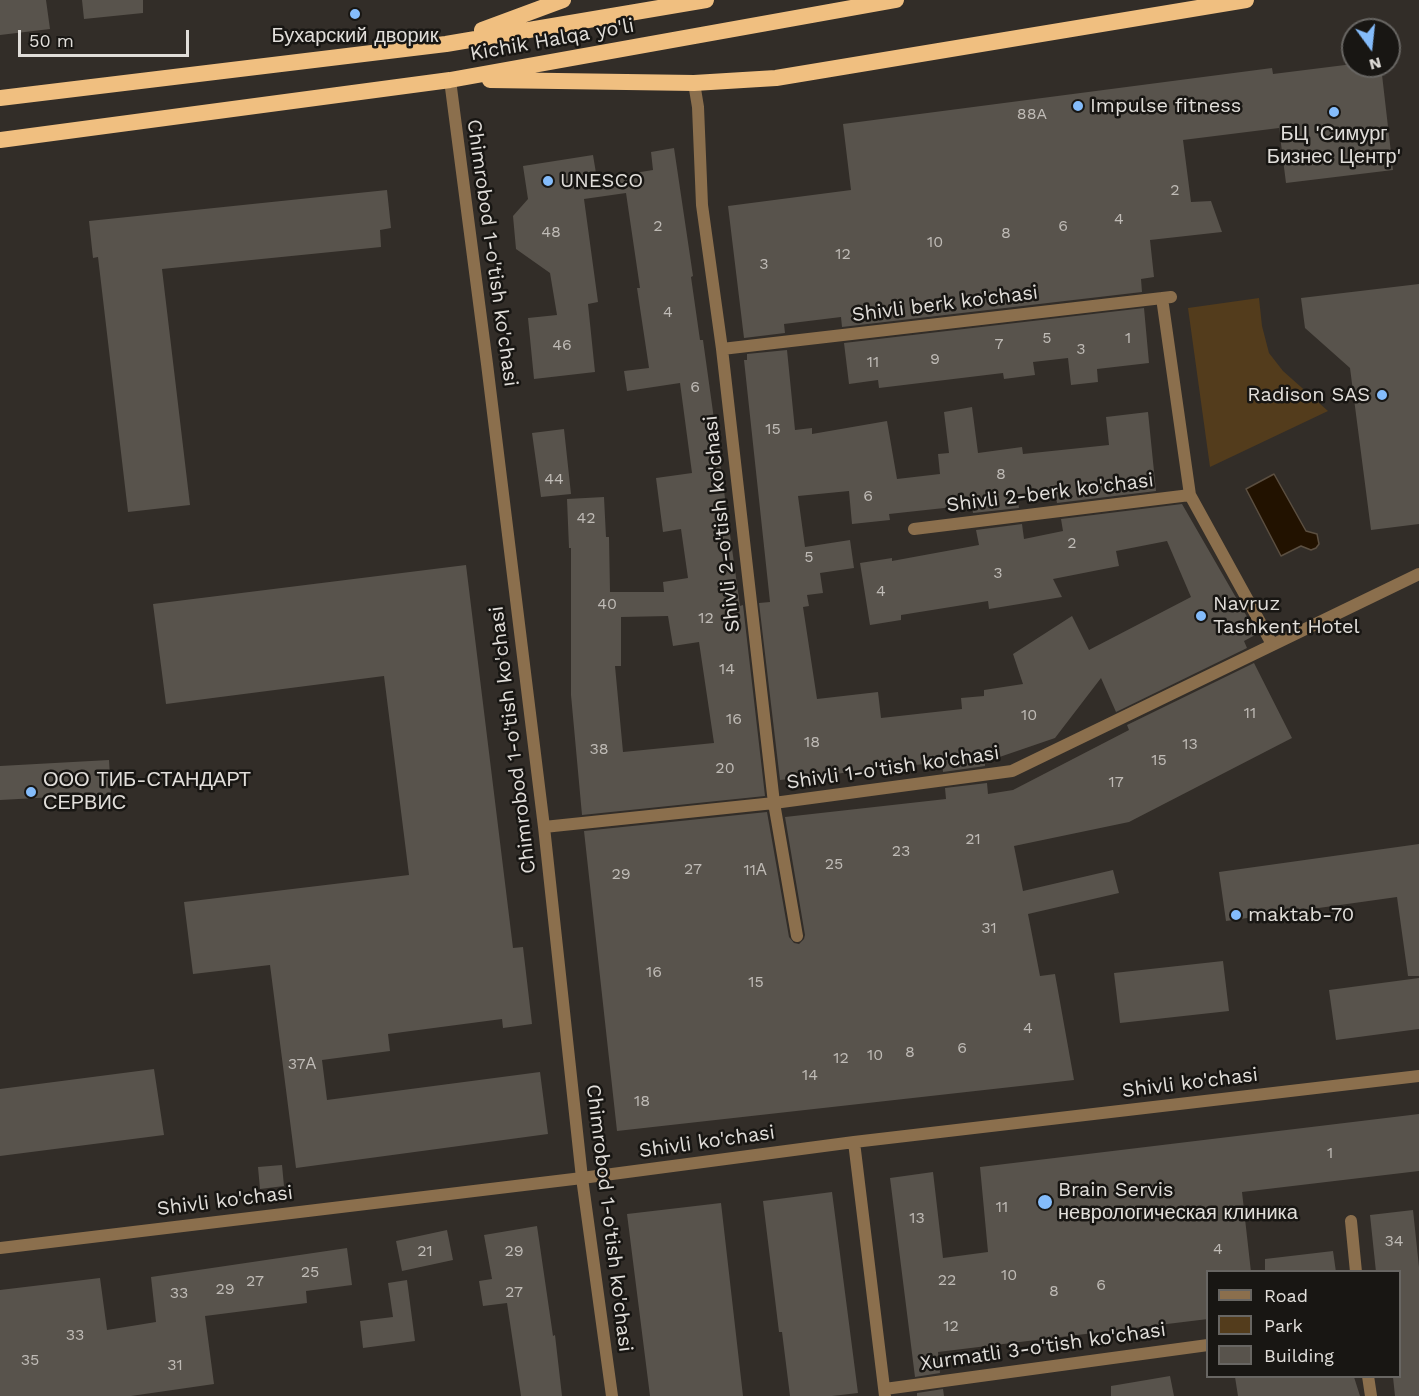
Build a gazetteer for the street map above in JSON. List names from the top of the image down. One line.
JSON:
{"streets":{"highway":["Kichik Halqa yo'li"],"street":["Chimrobod 1-o'tish ko'chasi","Shivli berk ko'chasi","Shivli 2-berk ko'chasi","Shivli 2-o'tish ko'chasi","Shivli 1-o'tish ko'chasi","Shivli ko'chasi","Xurmatli 3-o'tish ko'chasi"]},"crossings":[["Kichik Halqa yo'li","Chimrobod 1-o'tish ko'chasi"],["Chimrobod 1-o'tish ko'chasi","Shivli 1-o'tish ko'chasi"],["Chimrobod 1-o'tish ko'chasi","Shivli ko'chasi"],["Shivli berk ko'chasi","Shivli 2-berk ko'chasi"],["Shivli berk ko'chasi","Shivli 2-o'tish ko'chasi"],["Shivli 2-o'tish ko'chasi","Shivli 1-o'tish ko'chasi"]],"places":["Бухарский дворик","Impulse fitness","БЦ 'Симург Бизнес Центр'","UNESCO","Radison SAS","Navruz Tashkent Hotel","ООО ТИБ-СТАНДАРТ СЕРВИС","maktab-70","Brain Servis неврологическая клиника"],"house_numbers":["88A","2","4","2","6","48","8","10","12","3","4","5","1","7","46","3","9","11","6","15","8","44","6","42","2","5","3","4","40","12","14","11","10","16","18","13","38","15","20","17","21","23","25","27","11А","29","31","16","15","4","6","8","10","12","37А","14","18","1","11","13","34","4","21","29","25","10","22","27","6","29","8","27","33","12","33","35","31"],"legend":["Road","Park","Building"],"scale_bar":"50 m","north":"bottom"}
